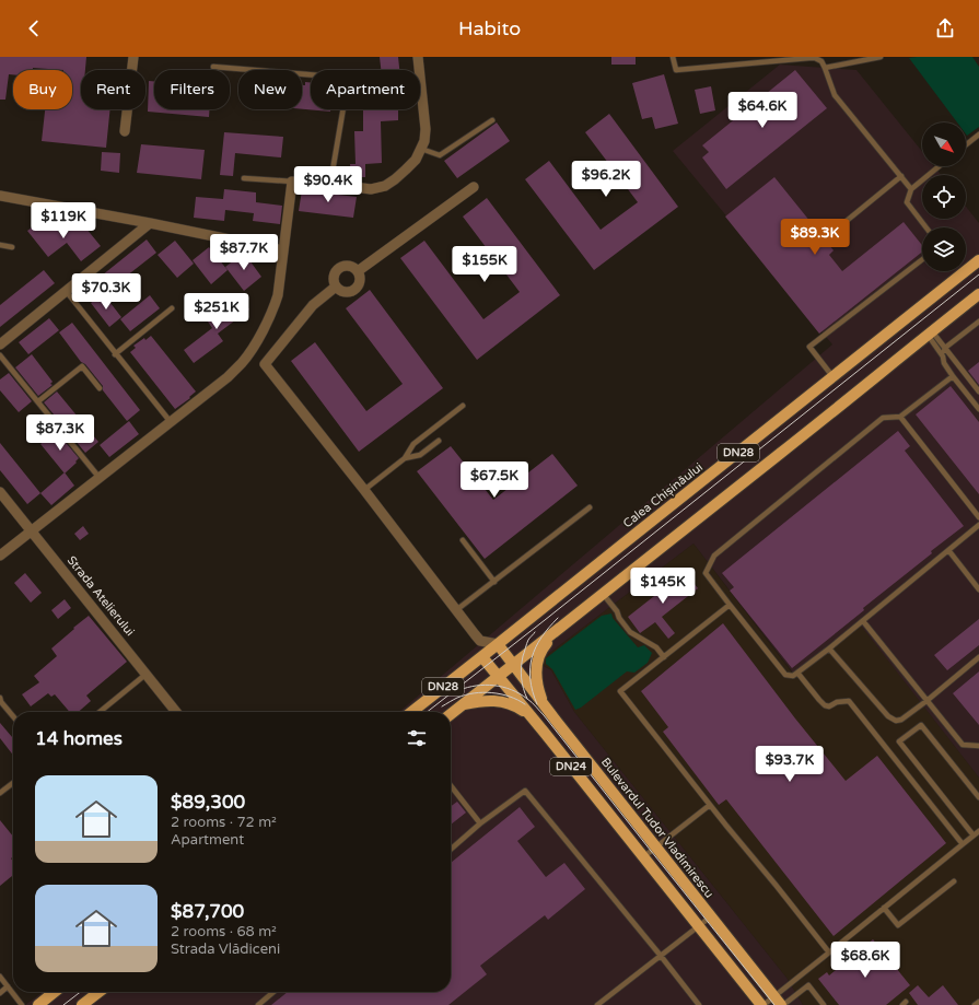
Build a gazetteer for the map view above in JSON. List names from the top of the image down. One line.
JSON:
{"streets":{"main road":["DN28","Calea Chișinăului","DN24","Bulevardul Tudor Vladimirescu"],"street":["Strada Atelierului"]},"crossings":[["DN28","DN24"],["DN28","Bulevardul Tudor Vladimirescu"],["Calea Chișinăului","DN24"],["Calea Chișinăului","Bulevardul Tudor Vladimirescu"]],"north":"bottom right","page":{"header":"Habito","chip":["Buy","Rent","Filters","New","Apartment"],"price":["$64.6K","$96.2K","$90.4K","$119K","$89.3K","$87.7K","$155K","$70.3K","$251K","$87.3K","$67.5K","$145K","$93.7K","$68.6K"],"heading":"14 homes","list":[{"name":"$89,300","note":"2 rooms · 72 m² · Apartment"},{"name":"$87,700","note":"2 rooms · 68 m² · Strada Vlădiceni"}]}}
